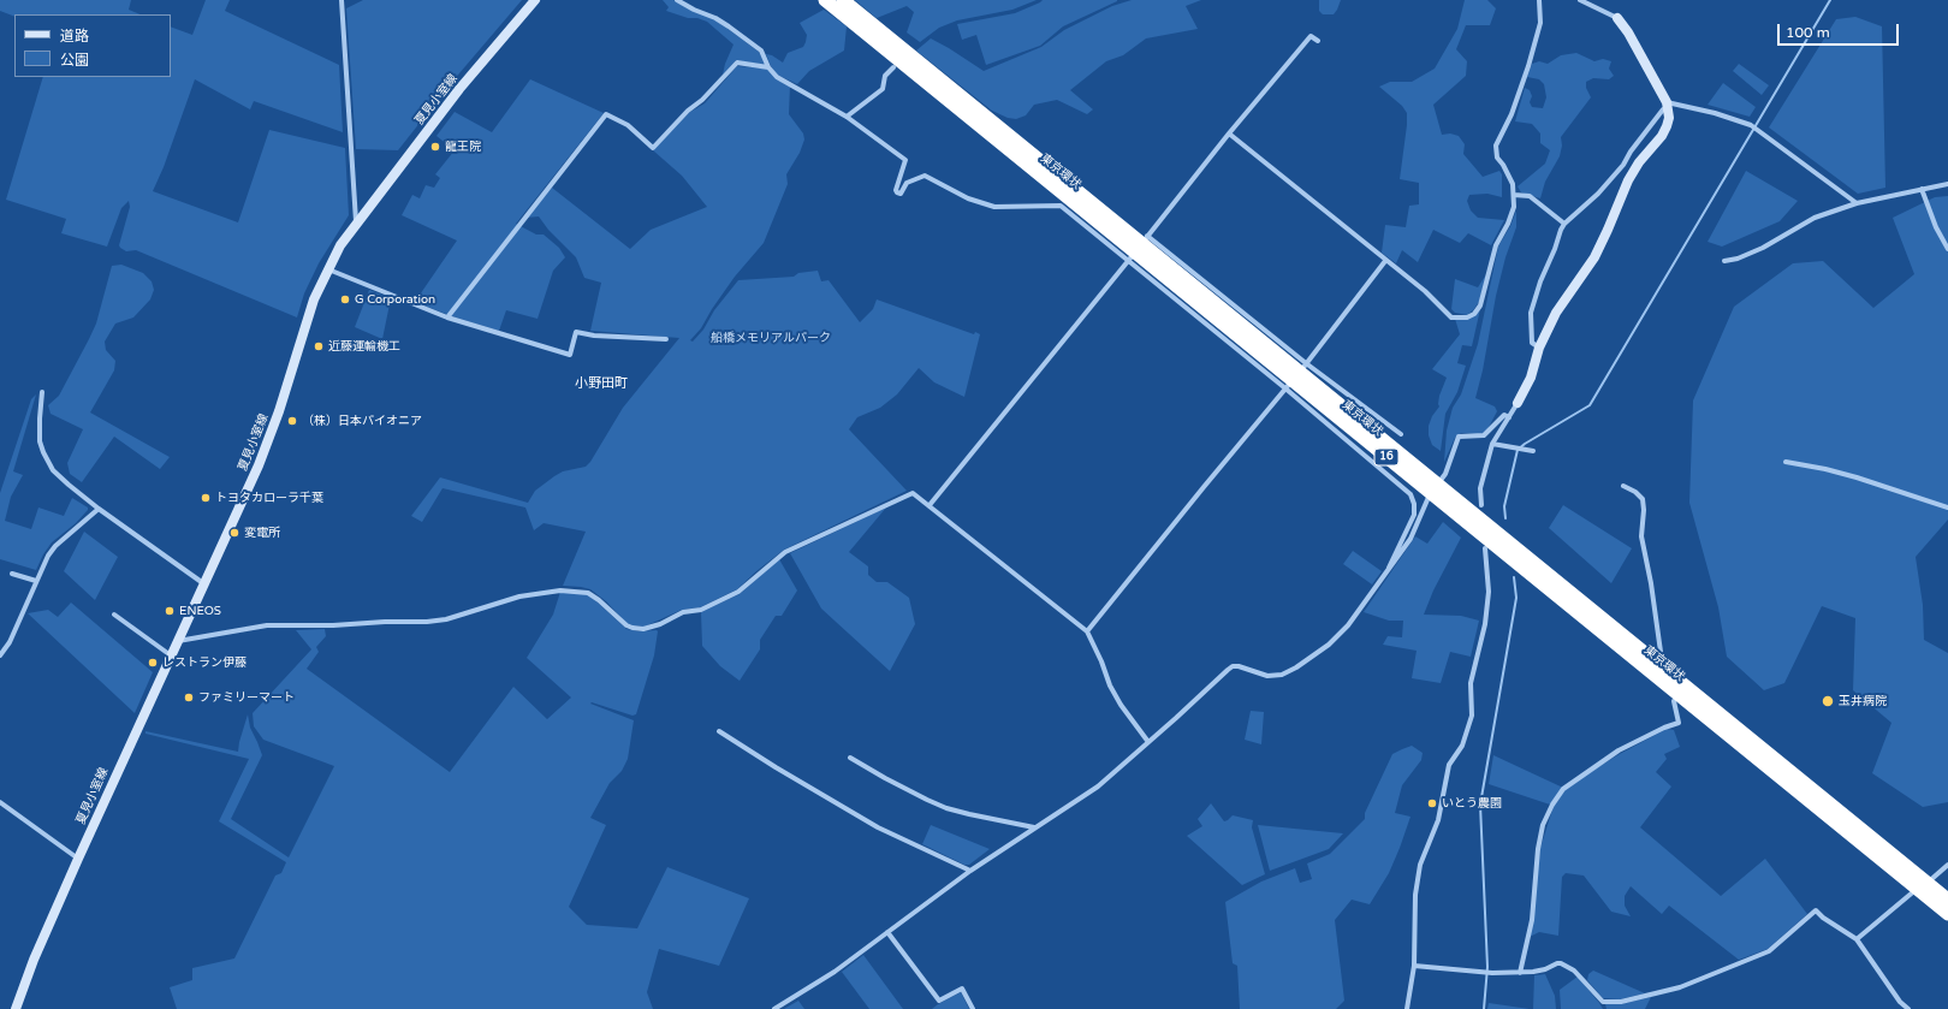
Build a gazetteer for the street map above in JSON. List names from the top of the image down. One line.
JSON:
{"streets":{"highway":["東京環状","16"],"main road":["夏見小室線"]},"districts":["小野田町"],"parks":["船橋メモリアルパーク"],"places":["龍王院","G Corporation","近藤運輸機工","（株）日本パイオニア","トヨタカローラ千葉","変電所","ENEOS","レストラン伊藤","ファミリーマート","玉井病院","いとう農園"],"legend":["道路","公園"],"scale_bar":"100 m"}
